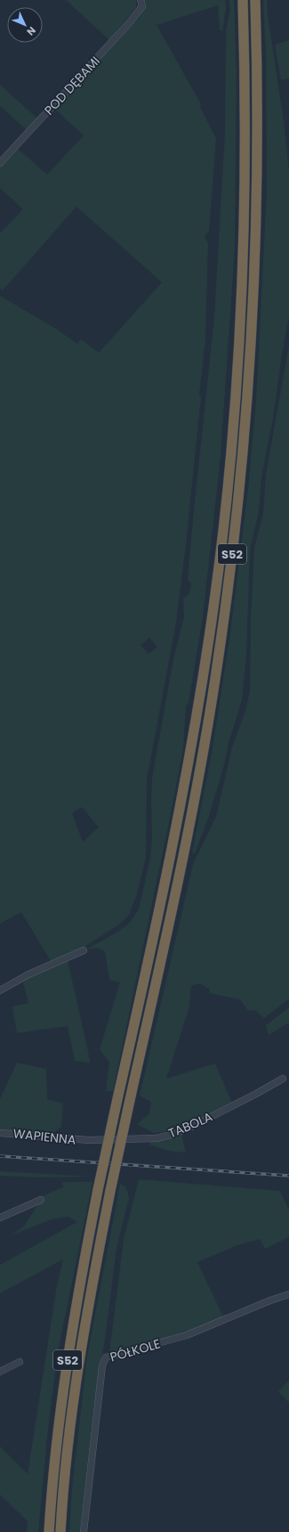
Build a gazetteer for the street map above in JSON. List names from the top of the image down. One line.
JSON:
{"streets":{"highway":["S52"],"street":["POD DĘBAMI","TABOLA","WAPIENNA","PÓŁKOLE"]},"crossings":[["TABOLA","WAPIENNA"]],"north":"bottom right"}
